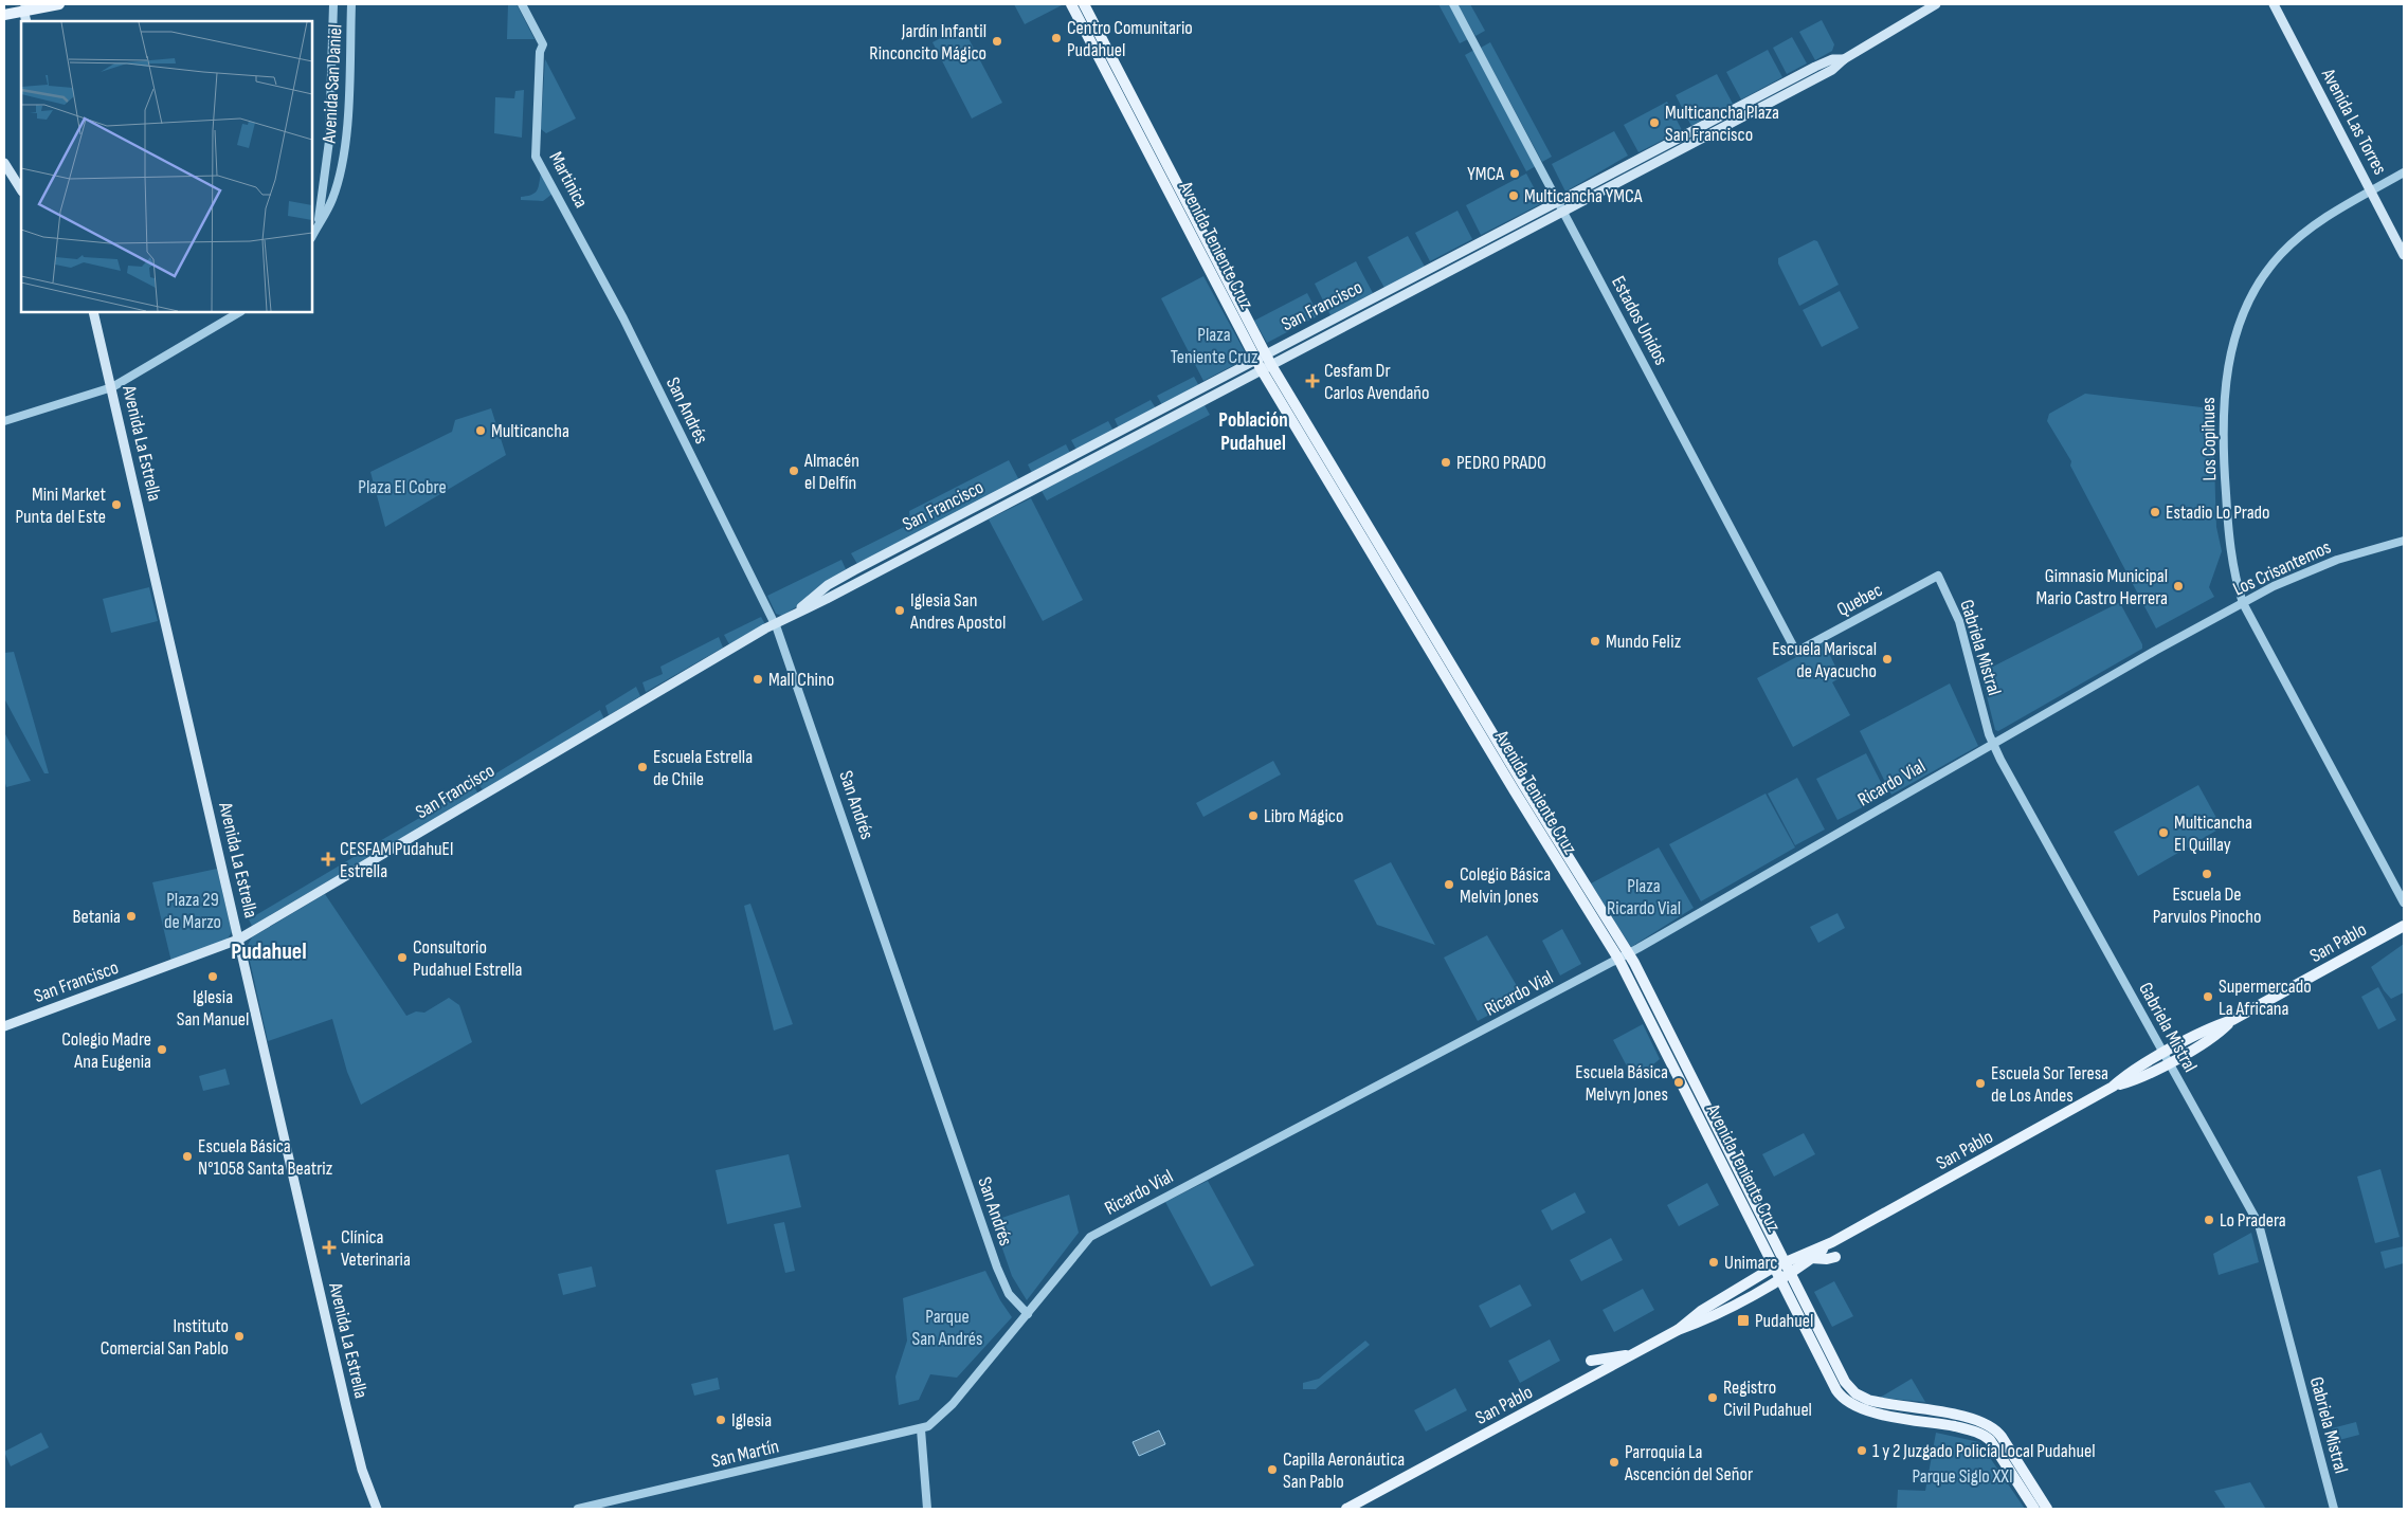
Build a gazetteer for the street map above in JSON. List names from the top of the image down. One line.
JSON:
{"streets":{"main road":["Avenida Las Torres","Avenida Teniente Cruz","San Francisco","Avenida La Estrella","San Pablo"],"street":["Avenida San Daniel","Martinica","Estados Unidos","San Andrés","Los Copihues","Los Crisantemos","Quebec","Gabriela Mistral","Ricardo Vial","San Martín"]},"crossings":[["Avenida Las Torres","Los Copihues"],["Martinica","San Andrés"],["Avenida Teniente Cruz","San Francisco"],["Avenida Teniente Cruz","Ricardo Vial"],["Avenida Teniente Cruz","San Pablo"],["San Francisco","Estados Unidos"],["San Francisco","San Andrés"],["San Francisco","Avenida La Estrella"],["Estados Unidos","Quebec"],["San Andrés","Ricardo Vial"],["Los Copihues","Los Crisantemos"],["Los Crisantemos","Ricardo Vial"],["Quebec","Gabriela Mistral"],["Gabriela Mistral","Ricardo Vial"],["Gabriela Mistral","San Pablo"],["Ricardo Vial","San Martín"]],"districts":["Población Pudahuel","Pudahuel"],"parks":["Plaza Teniente Cruz","Plaza El Cobre","Plaza Ricardo Vial","Plaza 29 de Marzo","Parque San Andrés","Parque Siglo XXI"],"places":{"other":["Centro Comunitario Pudahuel","Jardín Infantil Rinconcito Mágico","Multicancha Plaza San Francisco","YMCA","Multicancha YMCA","Multicancha","PEDRO PRADO","Almacén el Delfín","Mini Market Punta del Este","Estadio Lo Prado","Gimnasio Municipal Mario Castro Herrera","Iglesia San Andres Apostol","Mundo Feliz","Escuela Mariscal de Ayacucho","Mall Chino","Escuela Estrella de Chile","Libro Mágico","Multicancha El Quillay","Escuela De Parvulos Pinocho","Colegio Básica Melvin Jones","Betania","Consultorio Pudahuel Estrella","Iglesia San Manuel","Supermercado La Africana","Colegio Madre Ana Eugenia","Escuela Básica Melvyn Jones","Escuela Sor Teresa de Los Andes","Escuela Básica N°1058 Santa Beatriz","Lo Pradera","Unimarc","Instituto Comercial San Pablo","Registro Civil Pudahuel","Iglesia","1 y 2 Juzgado Policía Local Pudahuel","Parroquia La Ascención del Señor","Capilla Aeronáutica San Pablo"],"health":["Cesfam Dr Carlos Avendaño","CESFAM PudahuEl Estrella","Clínica Veterinaria"],"transit":["Pudahuel"]}}
